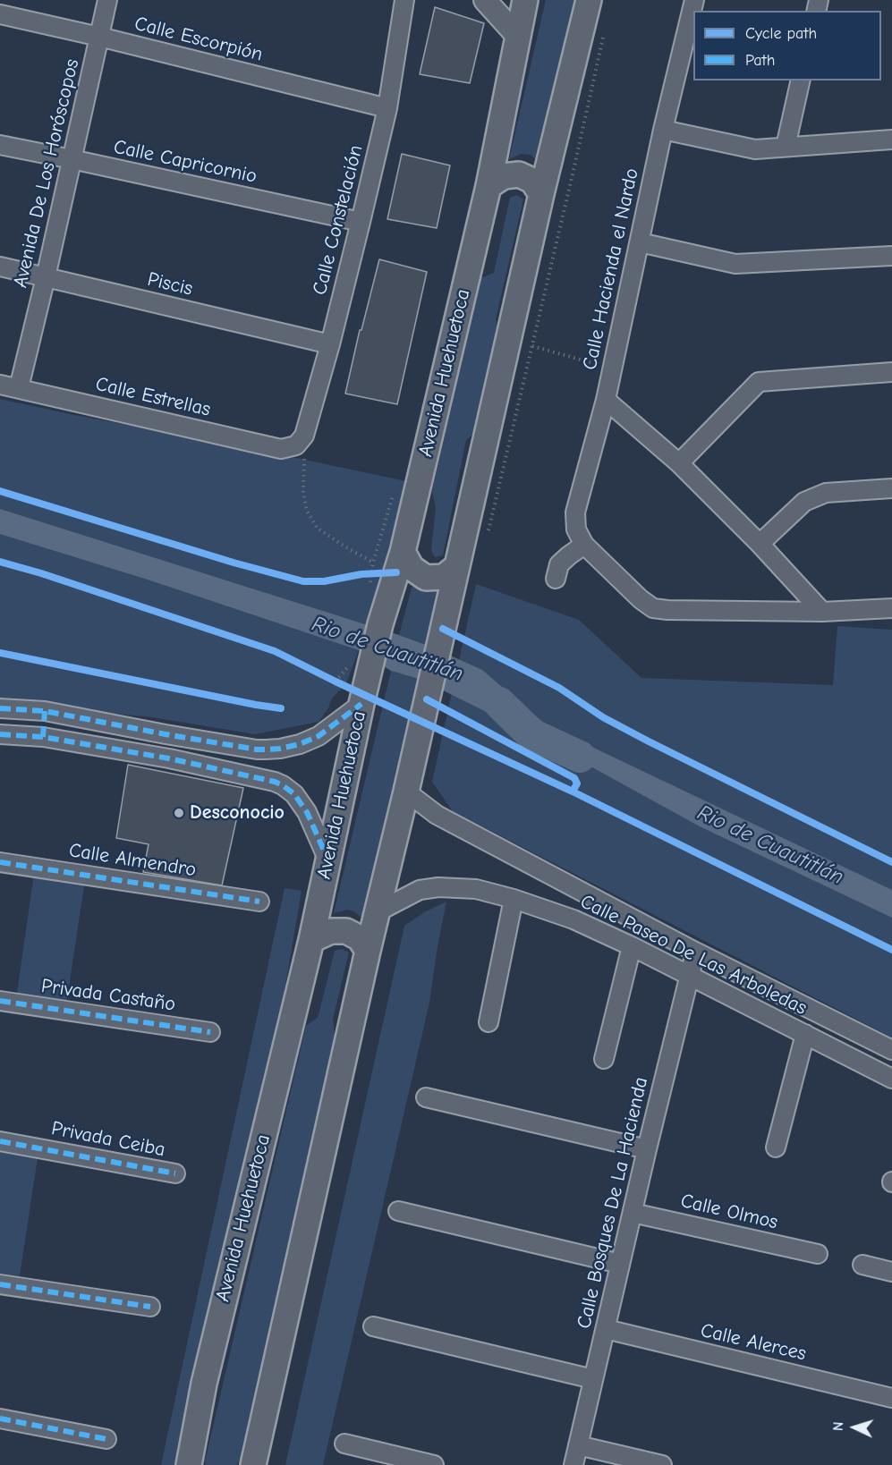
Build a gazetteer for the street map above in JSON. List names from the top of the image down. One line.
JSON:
{"streets":{"main road":["Avenida Huehuetoca"],"street":["Calle Escorpión","Calle Capricornio","Avenida De Los Horóscopos","Calle Constelación","Calle Hacienda el Nardo","Piscis","Calle Estrellas","Calle Almendro","Calle Paseo De Las Arboledas","Privada Castaño","Privada Ceiba","Calle Bosques De La Hacienda","Calle Olmos","Calle Alerces"]},"crossings":[["Calle Escorpión","Avenida De Los Horóscopos"],["Calle Escorpión","Calle Constelación"],["Calle Capricornio","Avenida De Los Horóscopos"],["Calle Capricornio","Calle Constelación"],["Avenida De Los Horóscopos","Piscis"],["Avenida De Los Horóscopos","Calle Estrellas"],["Calle Constelación","Piscis"],["Calle Constelación","Calle Estrellas"],["Calle Paseo De Las Arboledas","Calle Bosques De La Hacienda"],["Calle Bosques De La Hacienda","Calle Olmos"],["Calle Bosques De La Hacienda","Calle Alerces"]],"water":["Rio de Cuautitlán"],"places":["Desconocio"],"legend":["Cycle path","Path"],"north":"left"}
